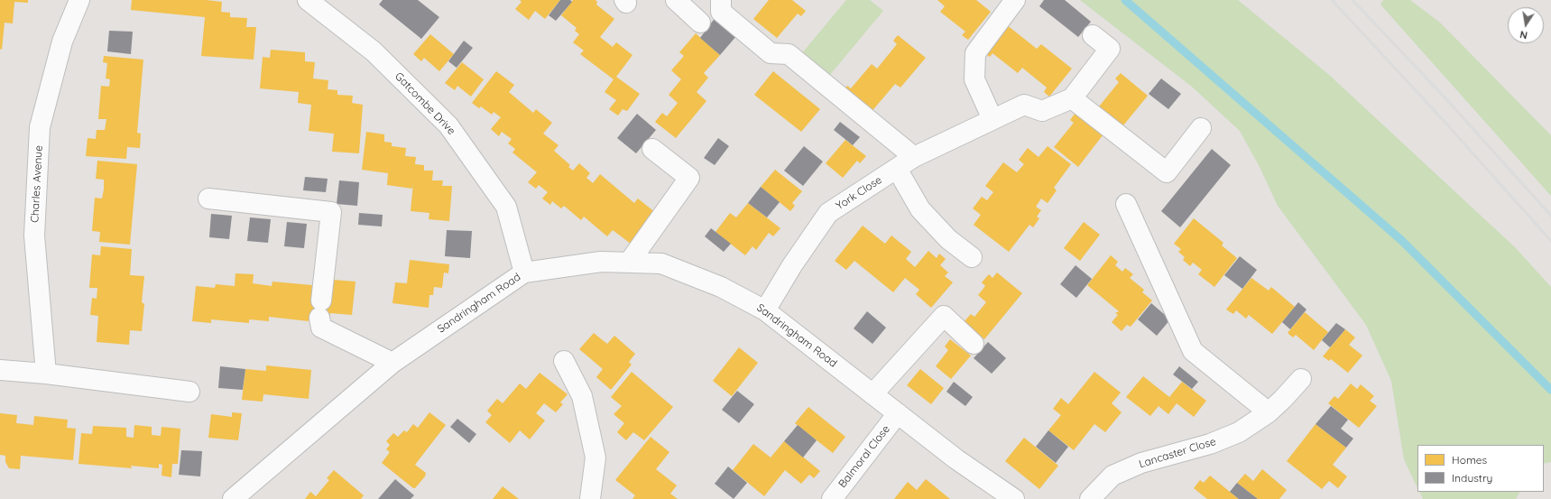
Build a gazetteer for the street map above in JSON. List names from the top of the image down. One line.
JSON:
{"streets":{"street":["Gatcombe Drive","Charles Avenue","York Close","Sandringham Road","Lancaster Close","Balmoral Close"]},"crossings":[["Gatcombe Drive","Sandringham Road"],["York Close","Sandringham Road"],["Sandringham Road","Balmoral Close"]],"legend":["Homes","Industry"],"north":"bottom"}
